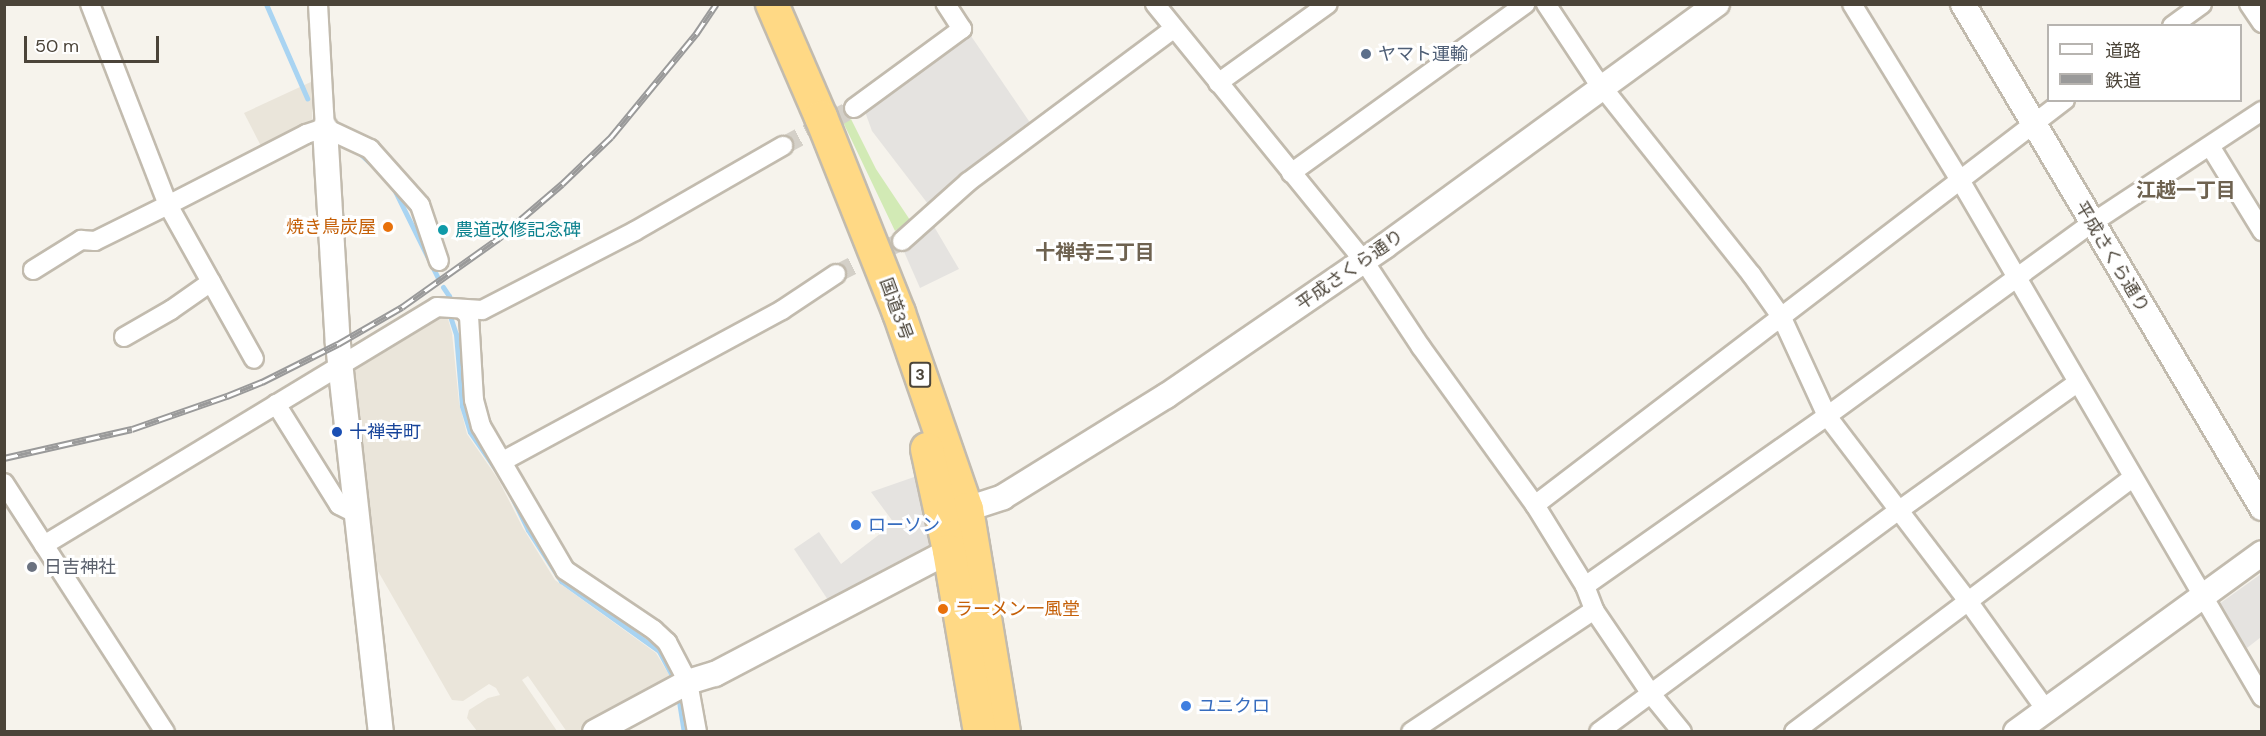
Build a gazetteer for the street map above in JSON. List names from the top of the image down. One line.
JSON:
{"streets":{"highway":["国道3号","3"],"street":["平成さくら通り"]},"crossings":[["平成さくら通り","国道3号"]],"districts":["江越一丁目","十禅寺三丁目"],"places":["ヤマト運輸","焼き鳥炭屋","農道改修記念碑","十禅寺町","ローソン","日吉神社","ラーメン一風堂","ユニクロ"],"legend":["道路","鉄道"],"scale_bar":"50 m"}
